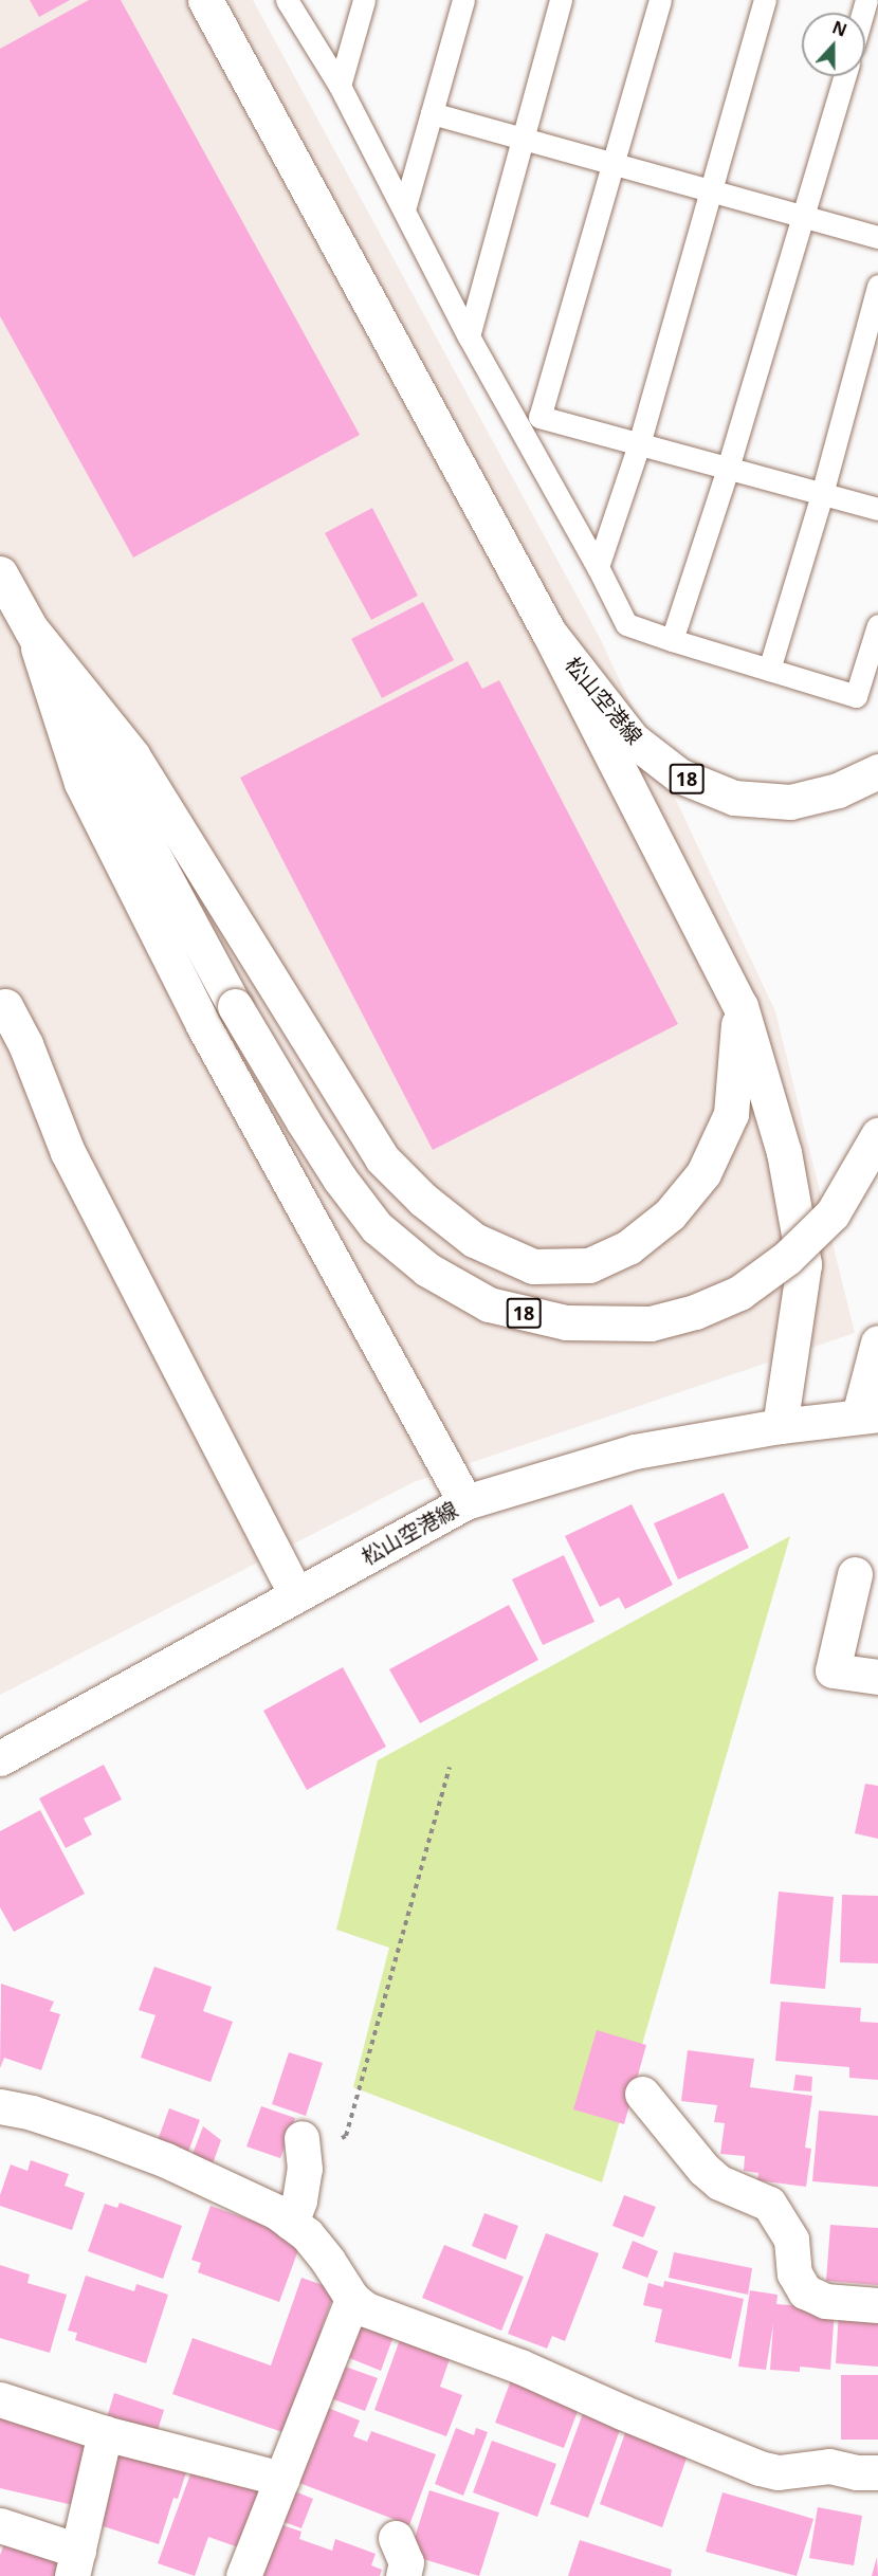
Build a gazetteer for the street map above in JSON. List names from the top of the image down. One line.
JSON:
{"streets":{"street":["松山空港線","18"]},"north":"top"}
